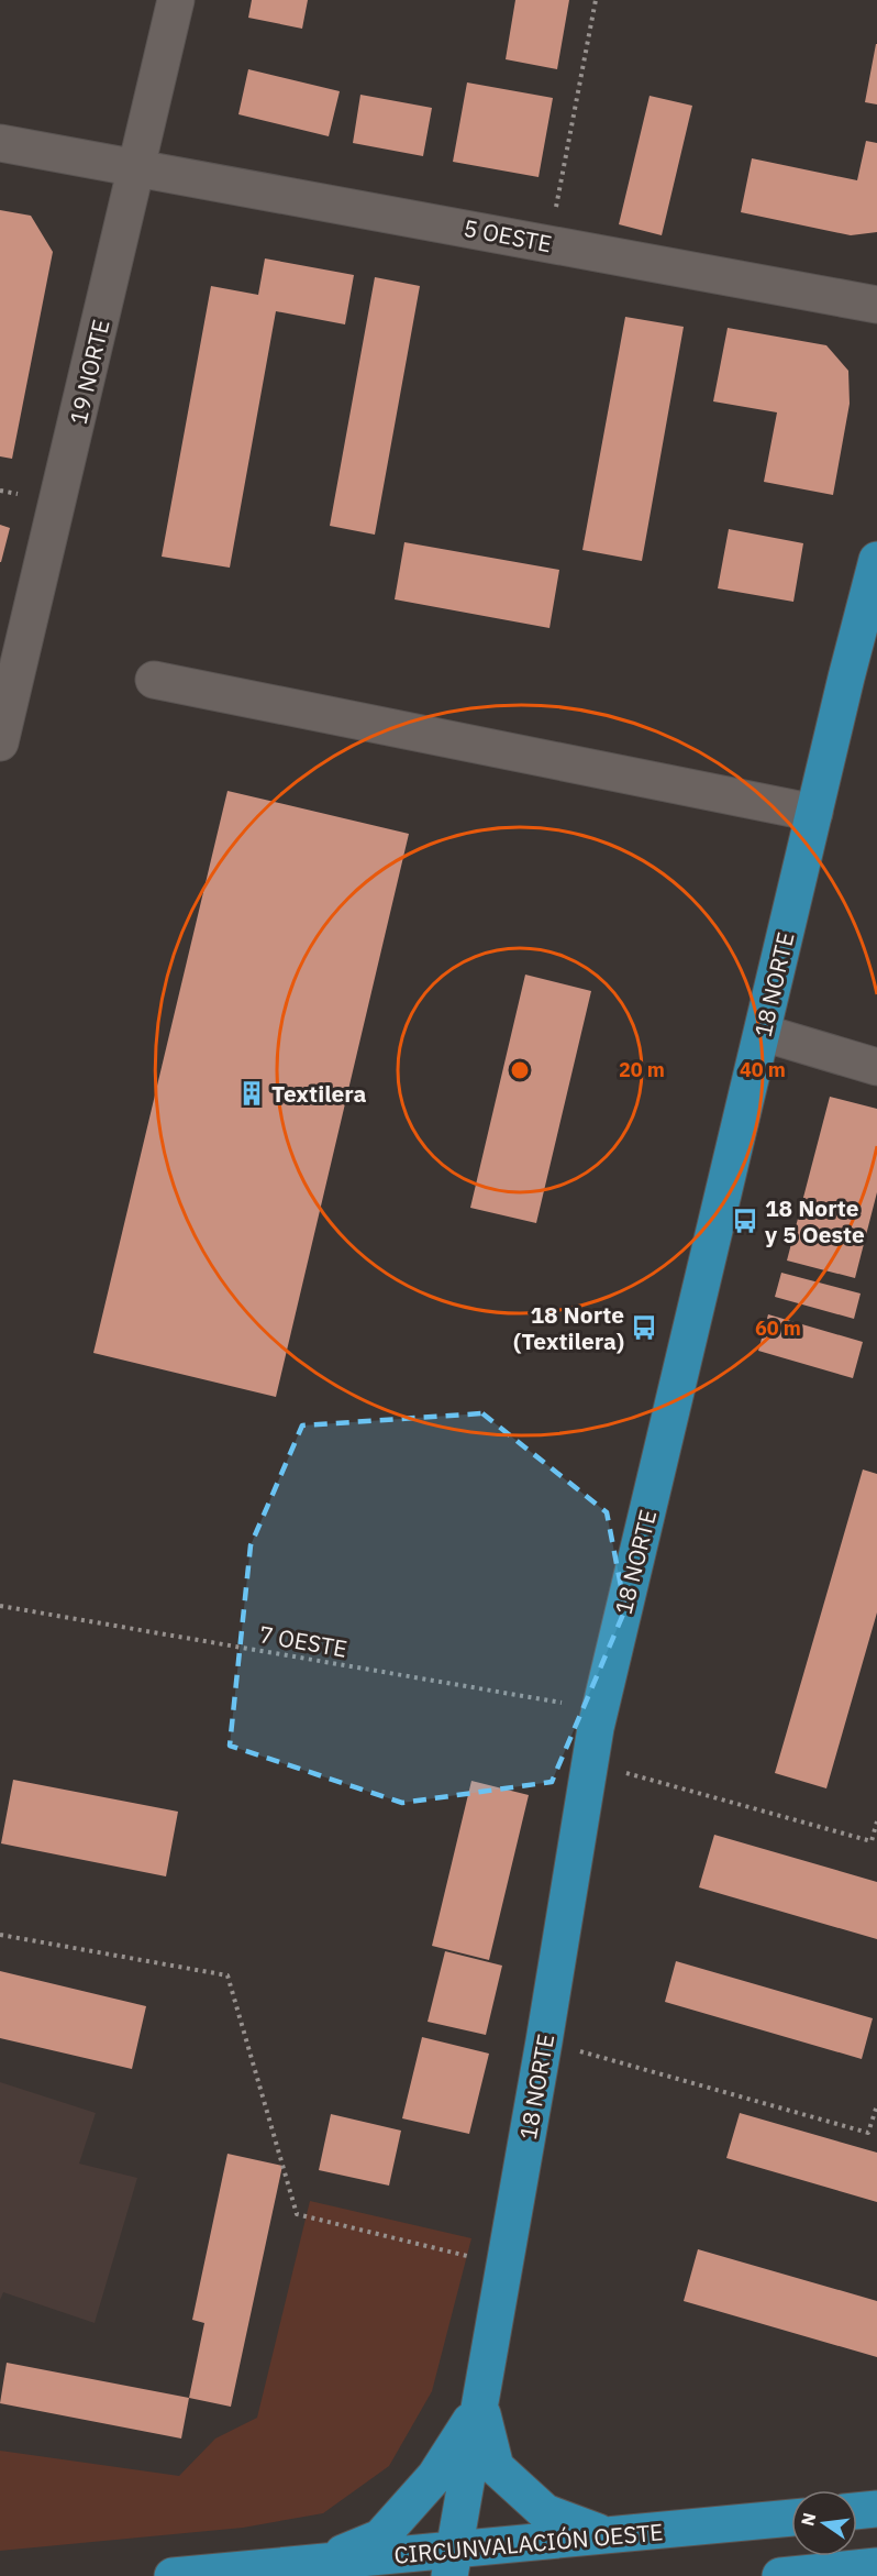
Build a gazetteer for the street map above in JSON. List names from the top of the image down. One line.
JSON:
{"streets":{"main road":["18 NORTE","CIRCUNVALACIÓN OESTE"],"street":["5 OESTE","19 NORTE"],"path":["7 OESTE"]},"crossings":[["5 OESTE","19 NORTE"],["18 NORTE","7 OESTE"],["18 NORTE","CIRCUNVALACIÓN OESTE"]],"places":{"building":["Textilera"],"bus stop":["18 Norte y 5 Oeste","18 Norte (Textilera)"]},"north":"left","rings":["20 m","40 m","60 m"]}
